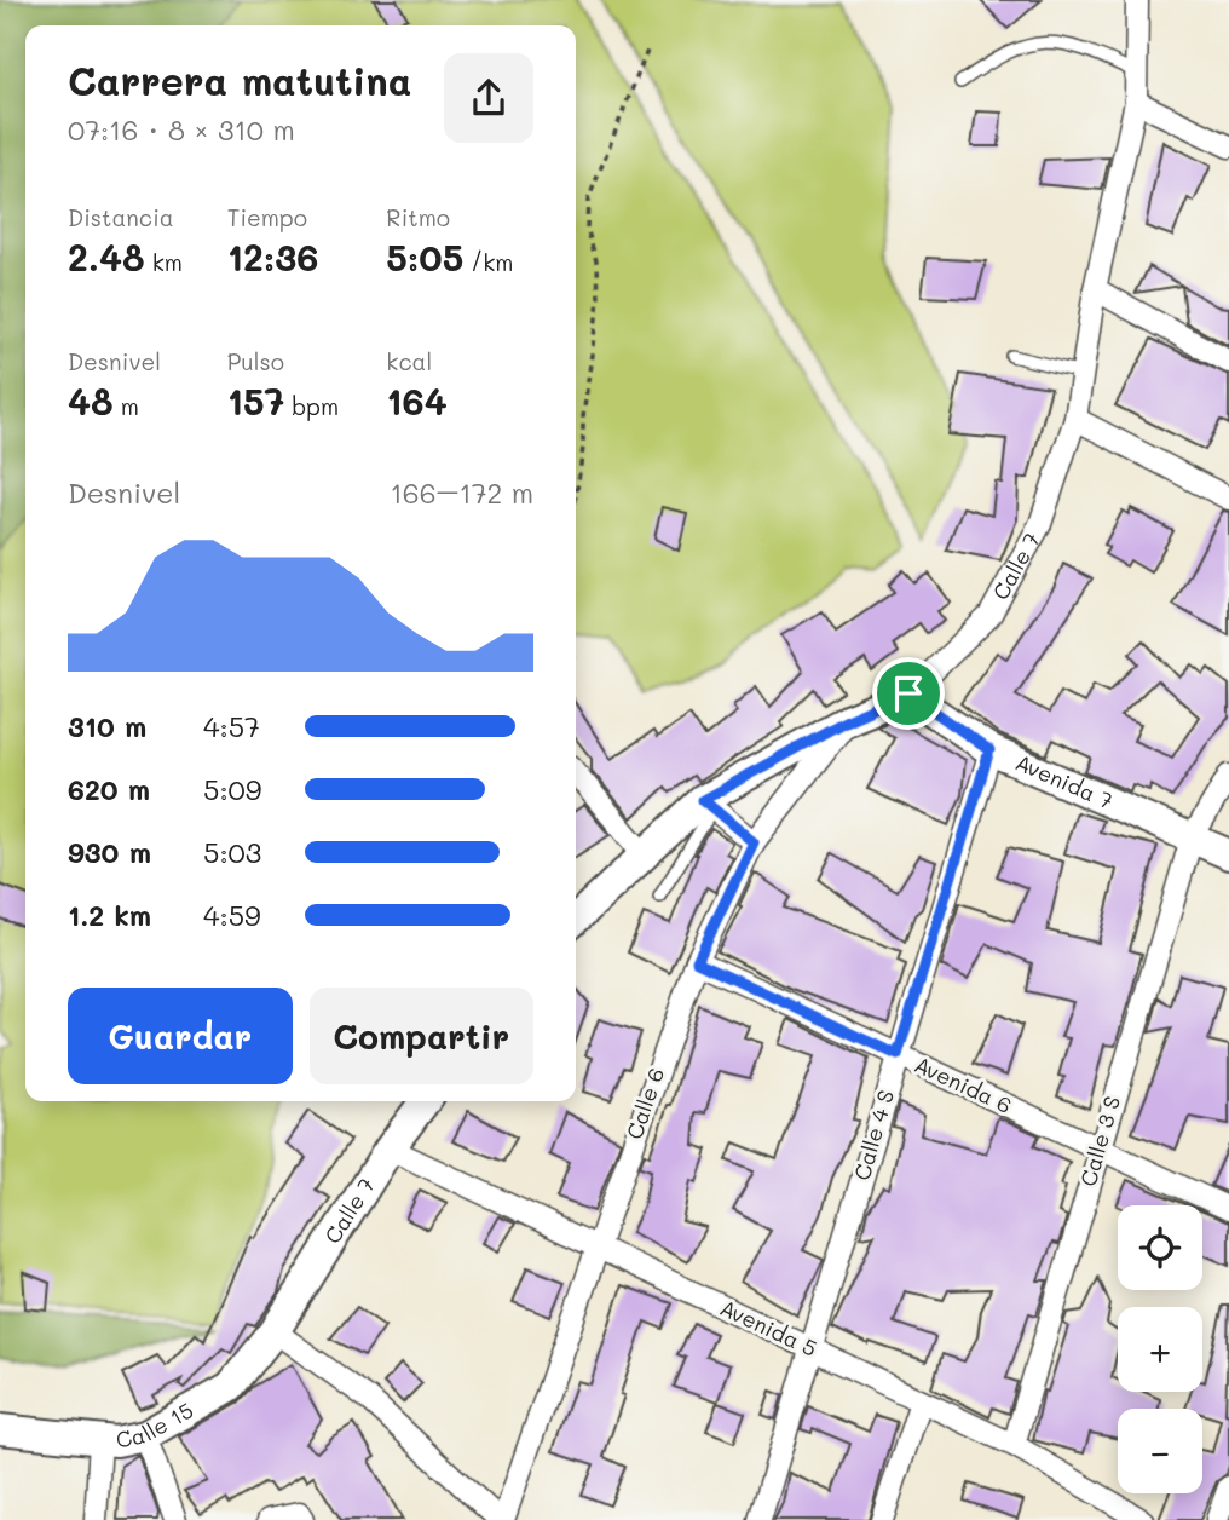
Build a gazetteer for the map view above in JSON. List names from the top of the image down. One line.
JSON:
{"streets":{"main road":["Calle 7","Avenida 7","Calle 15"],"street":["Avenida 6","Calle 6","Calle 4 S","Calle 3 S","Avenida 5"]},"crossings":[["Calle 7","Avenida 7"],["Calle 7","Calle 6"],["Calle 7","Avenida 5"],["Calle 7","Calle 15"],["Avenida 7","Calle 4 S"],["Avenida 7","Calle 3 S"],["Avenida 6","Calle 6"],["Avenida 6","Calle 4 S"],["Avenida 6","Calle 3 S"],["Calle 6","Avenida 5"],["Calle 4 S","Avenida 5"],["Calle 3 S","Avenida 5"]],"page":{"heading":["Carrera matutina","07:16 · 8 × 310 m"],"stats":[["Distancia","2.48 km"],["Tiempo","12:36"],["Ritmo","5:05 /km"],["Desnivel","48 m"],["Pulso","157 bpm"],["kcal","164"]],"chart":["Desnivel","166–172 m"],"list":[{"name":"310 m","note":"4:57"},{"name":"620 m","note":"5:09"},{"name":"930 m","note":"5:03"},{"name":"1.2 km","note":"4:59"}],"buttons":["Guardar","Compartir"],"map_buttons":["+","−"]}}
